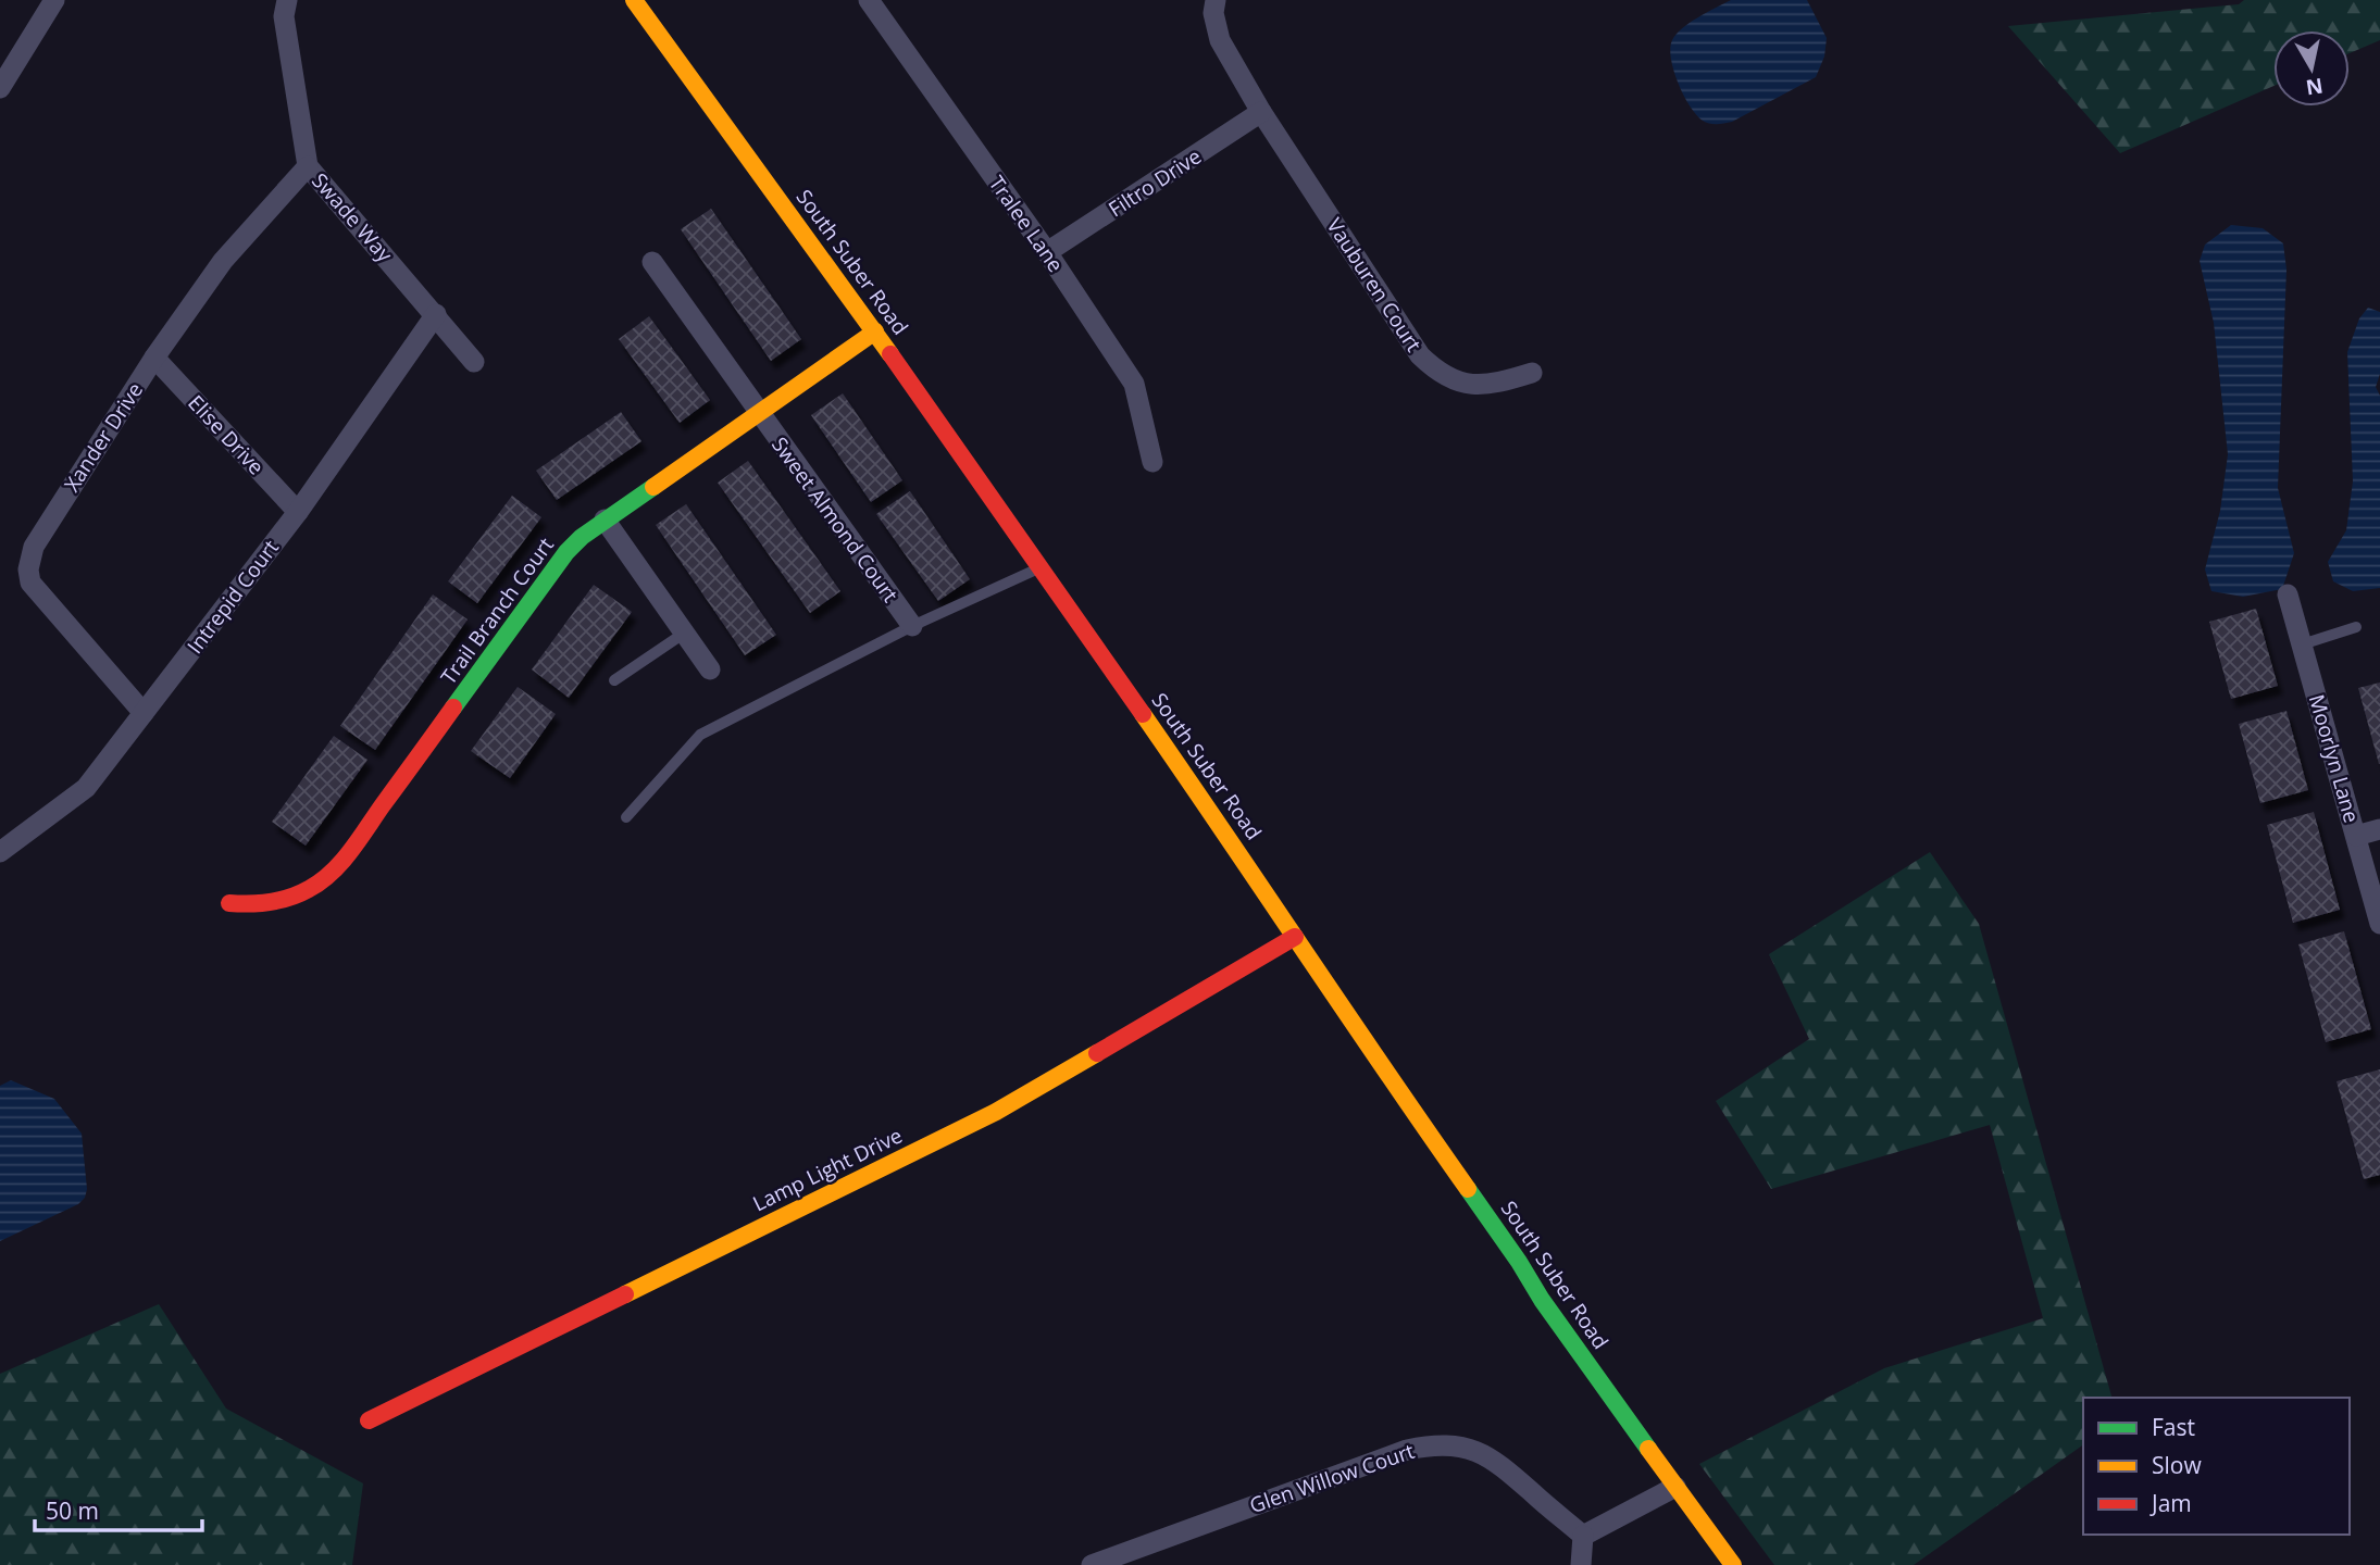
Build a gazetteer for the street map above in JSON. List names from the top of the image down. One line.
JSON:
{"streets":{"street":["Filtro Drive","Swade Way","Tralee Lane","South Suber Road","Vauburen Court","Elise Drive","Xander Drive","Sweet Almond Court","Intrepid Court","Trail Branch Court","Moorlyn Lane","Lamp Light Drive","Glen Willow Court"]},"crossings":[["Filtro Drive","Tralee Lane"],["Filtro Drive","Vauburen Court"],["Swade Way","Xander Drive"],["Swade Way","Intrepid Court"],["South Suber Road","Trail Branch Court"],["South Suber Road","Lamp Light Drive"],["Elise Drive","Xander Drive"],["Elise Drive","Intrepid Court"],["Xander Drive","Intrepid Court"],["Sweet Almond Court","Trail Branch Court"]],"legend":["Fast","Slow","Jam"],"scale_bar":"50 m","north":"bottom"}
